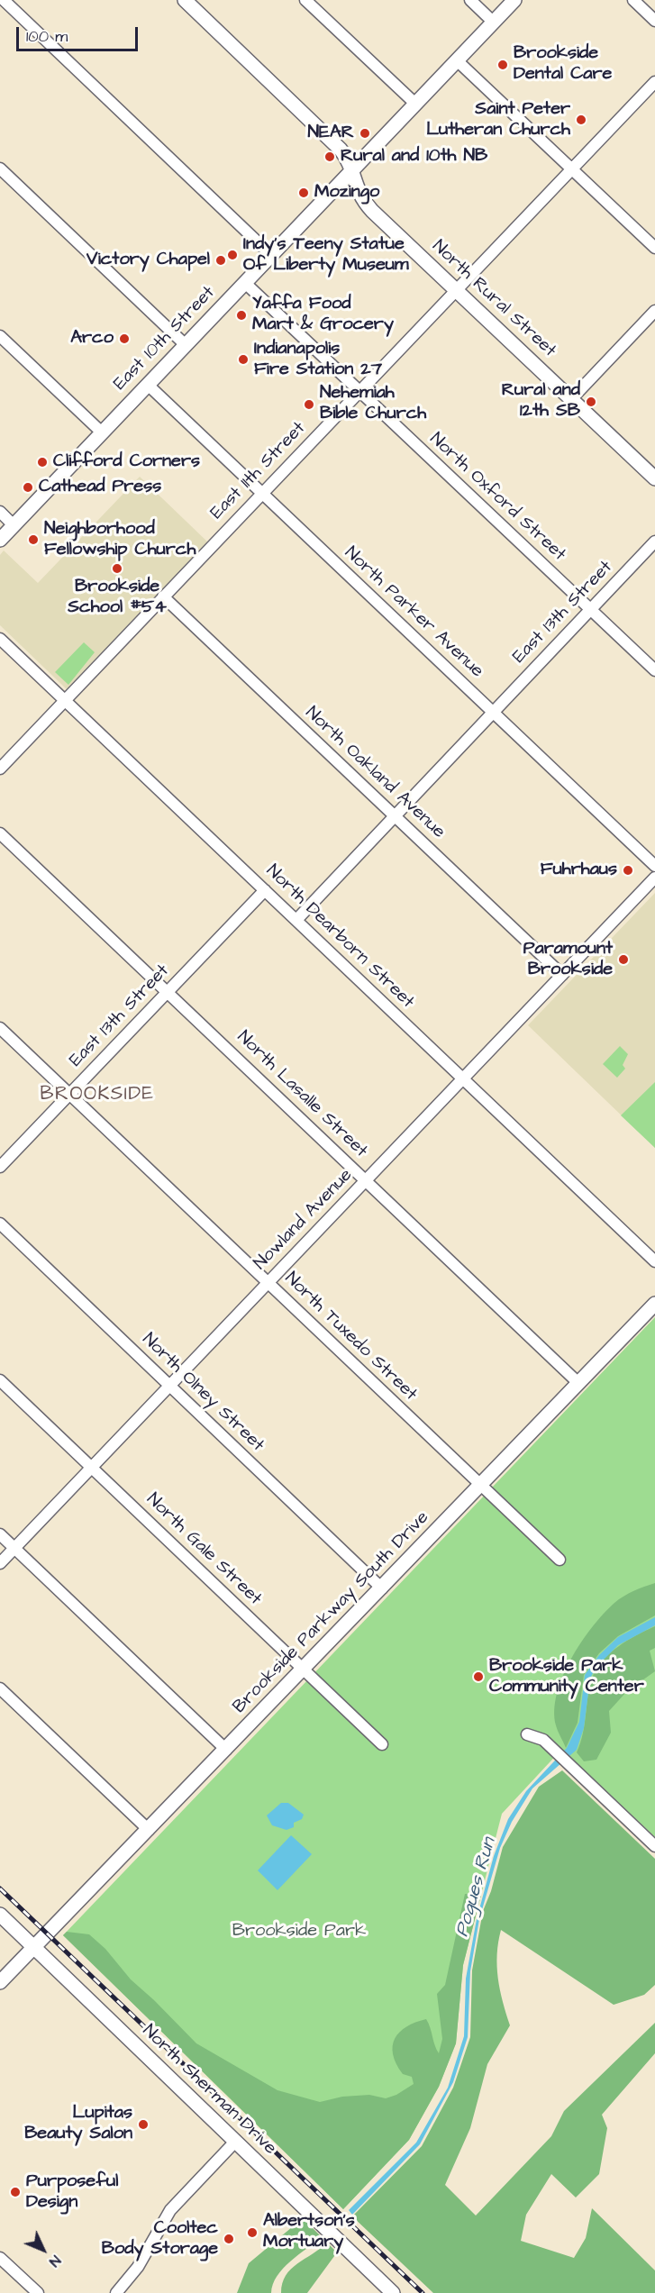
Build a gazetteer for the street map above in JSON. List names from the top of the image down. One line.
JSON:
{"streets":{"main road":["North Rural Street","East 10th Street","Brookside Parkway South Drive","North Sherman Drive"],"street":["East 11th Street","North Oxford Street","North Parker Avenue","East 13th Street","North Oakland Avenue","North Dearborn Street","North Lasalle Street","Nowland Avenue","North Tuxedo Street","North Olney Street","North Gale Street"]},"crossings":[["North Rural Street","East 10th Street"],["North Rural Street","East 11th Street"],["East 10th Street","North Oxford Street"],["East 10th Street","North Parker Avenue"],["East 11th Street","North Oxford Street"],["East 11th Street","North Parker Avenue"],["East 11th Street","North Oakland Avenue"],["East 11th Street","North Dearborn Street"],["North Oxford Street","East 13th Street"],["North Parker Avenue","East 13th Street"],["East 13th Street","North Oakland Avenue"],["East 13th Street","North Dearborn Street"],["East 13th Street","North Lasalle Street"],["East 13th Street","North Tuxedo Street"],["North Oakland Avenue","Nowland Avenue"],["North Dearborn Street","Nowland Avenue"],["North Lasalle Street","Nowland Avenue"],["North Lasalle Street","Brookside Parkway South Drive"],["Nowland Avenue","North Tuxedo Street"],["Nowland Avenue","North Olney Street"],["Nowland Avenue","North Gale Street"],["North Tuxedo Street","Brookside Parkway South Drive"],["North Olney Street","Brookside Parkway South Drive"],["North Gale Street","Brookside Parkway South Drive"],["Brookside Parkway South Drive","North Sherman Drive"]],"districts":["BROOKSIDE"],"water":["Pogues Run"],"parks":["Brookside Park"],"places":["Brookside Dental Care","Saint Peter Lutheran Church","NEAR","Rural and 10th NB","Mozingo","Indy's Teeny Statue Of Liberty Museum","Victory Chapel","Yaffa Food Mart & Grocery","Arco","Indianapolis Fire Station 27","Rural and 12th SB","Nehemiah Bible Church","Clifford Corners","Cathead Press","Neighborhood Fellowship Church","Brookside School #54","Fuhrhaus","Paramount Brookside","Brookside Park Community Center","Lupitas Beauty Salon","Purposeful Design","Albertson's Mortuary","Cooltec Body Storage"],"scale_bar":"100 m","north":"bottom right"}
